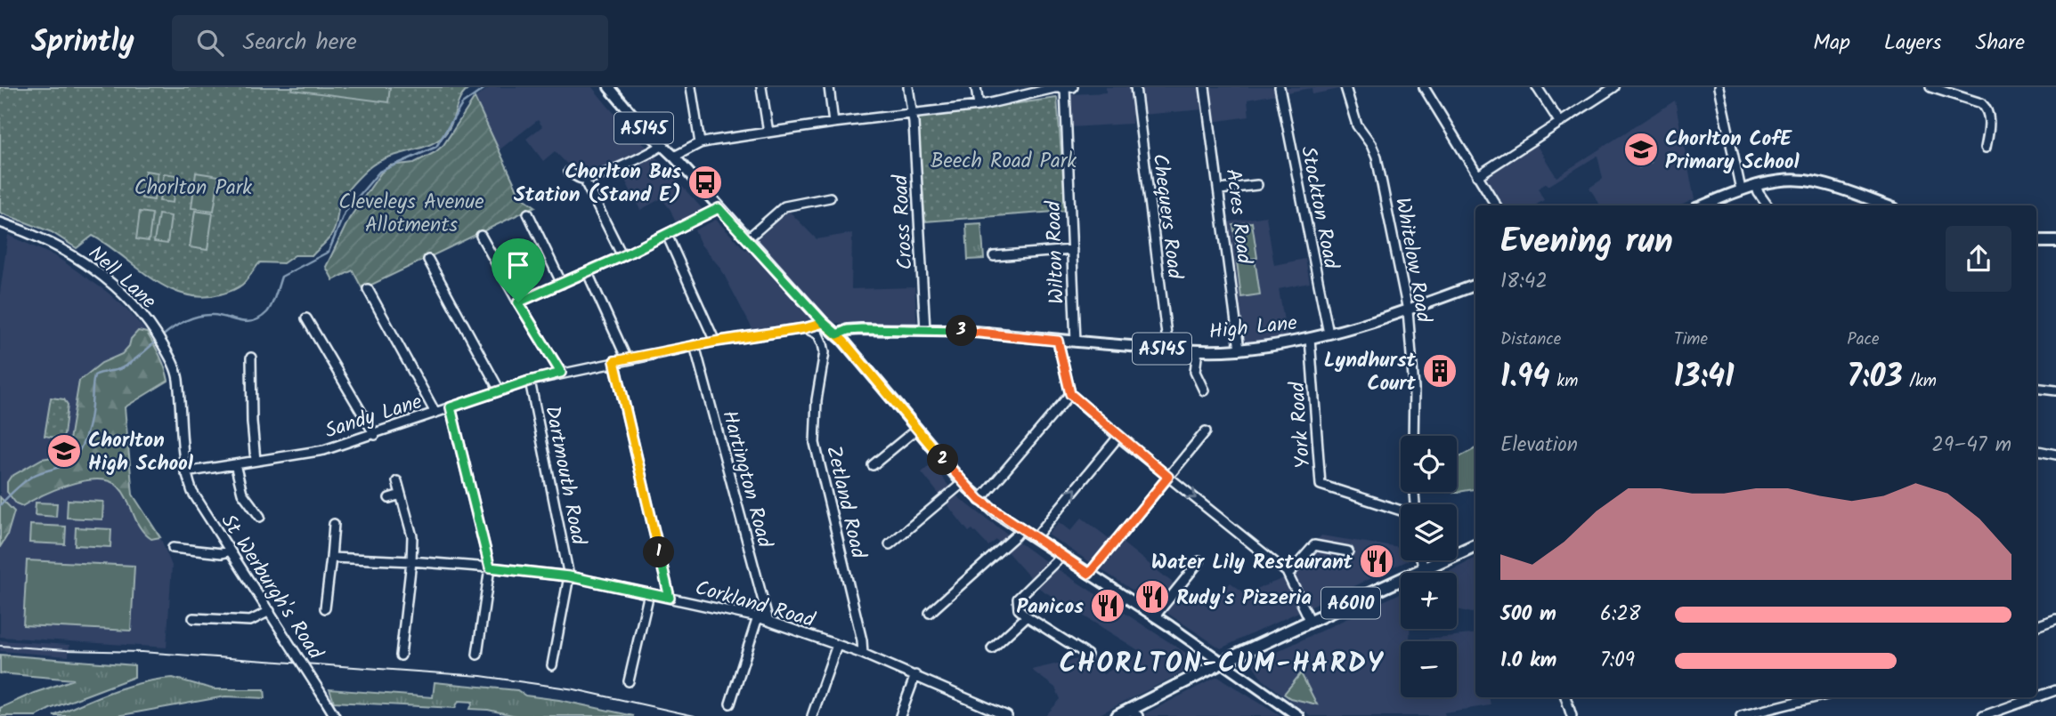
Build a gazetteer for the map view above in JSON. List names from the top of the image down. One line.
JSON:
{"streets":{"highway":["A6010"],"main road":["A5145","High Lane"],"street":["Stockton Road","Chequers Road","Acres Road","Cross Road","Wilton Road","Whitelow Road","Nell Lane","Sandy Lane","York Road","Dartmouth Road","Hartington Road","Zetland Road","St Werburgh's Road","Corkland Road"]},"crossings":[["A5145","High Lane"],["A5145","Sandy Lane"],["Stockton Road","High Lane"],["Chequers Road","High Lane"],["Acres Road","High Lane"],["Cross Road","High Lane"],["Wilton Road","High Lane"],["Whitelow Road","High Lane"],["Nell Lane","Sandy Lane"],["Nell Lane","St Werburgh's Road"],["High Lane","York Road"],["Sandy Lane","Dartmouth Road"],["Sandy Lane","Hartington Road"],["Sandy Lane","Zetland Road"],["Sandy Lane","St Werburgh's Road"],["Dartmouth Road","Corkland Road"],["Hartington Road","Corkland Road"],["Zetland Road","Corkland Road"]],"districts":["CHORLTON-CUM-HARDY"],"parks":["Beech Road Park","Chorlton Park","Cleveleys Avenue Allotments"],"places":{"school or university":["Chorlton CofE Primary School","Chorlton High School"],"bus stop":["Chorlton Bus Station (Stand E)"],"building":["Lyndhurst Court"],"restaurant":["Water Lily Restaurant","Rudy's Pizzeria","Panicos"]},"page":{"header":"Sprintly","search":"Search here","nav":["Map","Layers","Share"],"heading":["Evening run","18:42"],"stats":[["Distance","1.94 km"],["Time","13:41"],["Pace","7:03 /km"]],"pins":["3","2","1"],"chart":["Elevation","29–47 m"],"map_buttons":["+","−"],"list":[{"name":"500 m","note":"6:28"},{"name":"1.0 km","note":"7:09"}]}}
